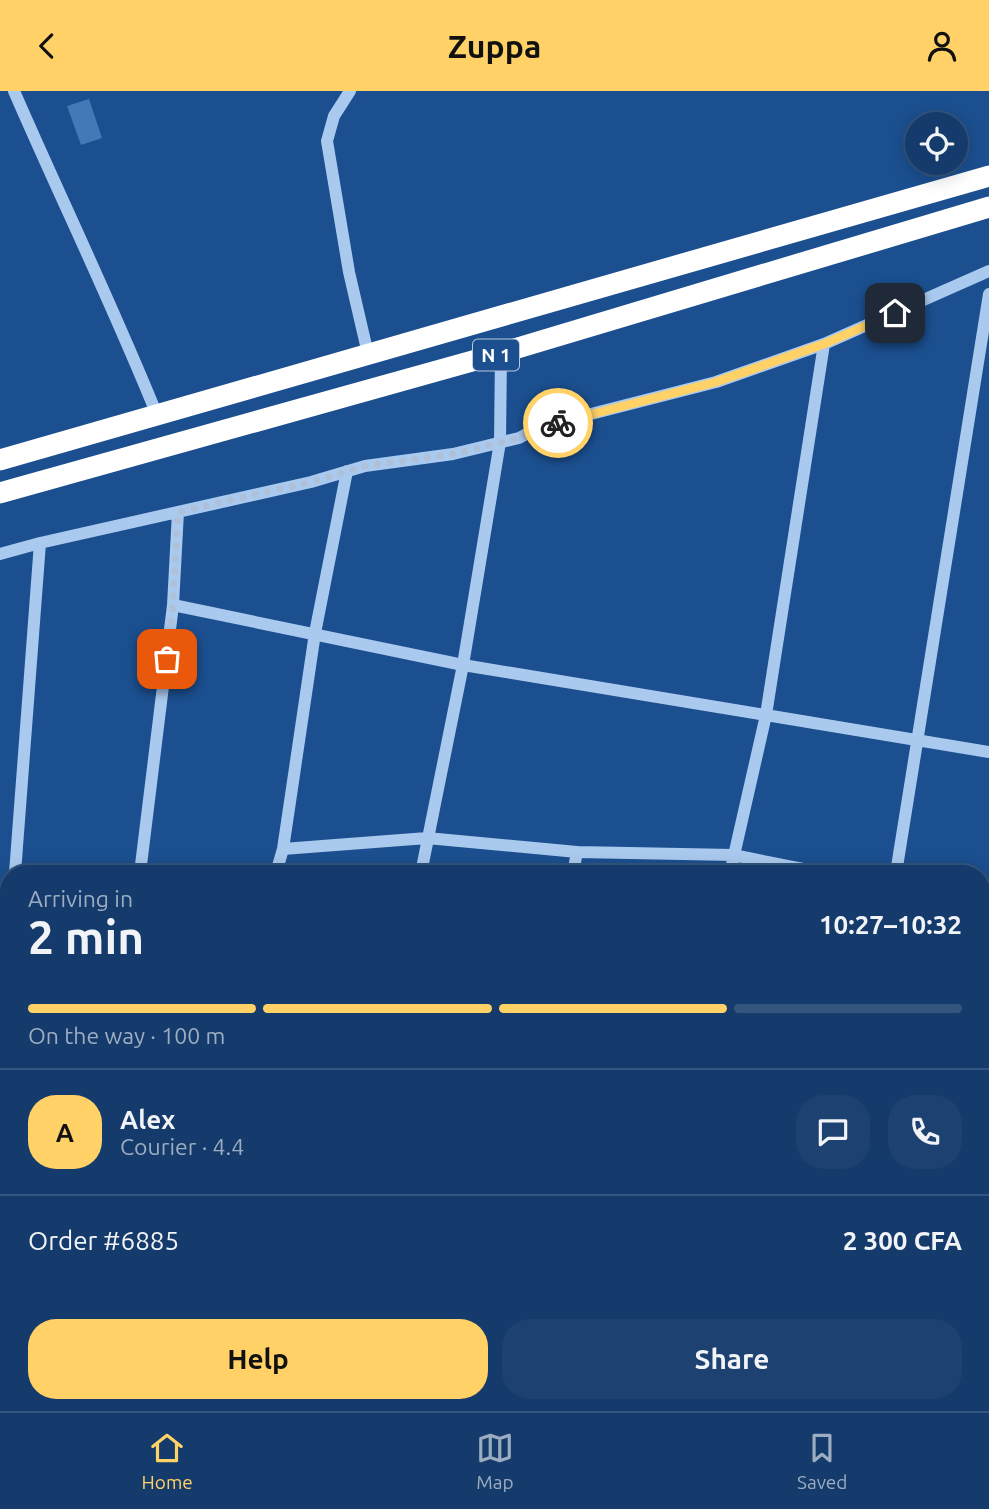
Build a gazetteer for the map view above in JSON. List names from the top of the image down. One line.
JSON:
{"streets":{"highway":["N 1"]},"page":{"header":"Zuppa","heading":["2 min","Arriving in","10:27–10:32"],"panel":["Alex","Courier · 4.4","Order #6885","2 300 CFA"],"bar":"On the way · 100 m","round":"A","buttons":["Help","Share"],"tabs":["Home","Map","Saved"]}}
